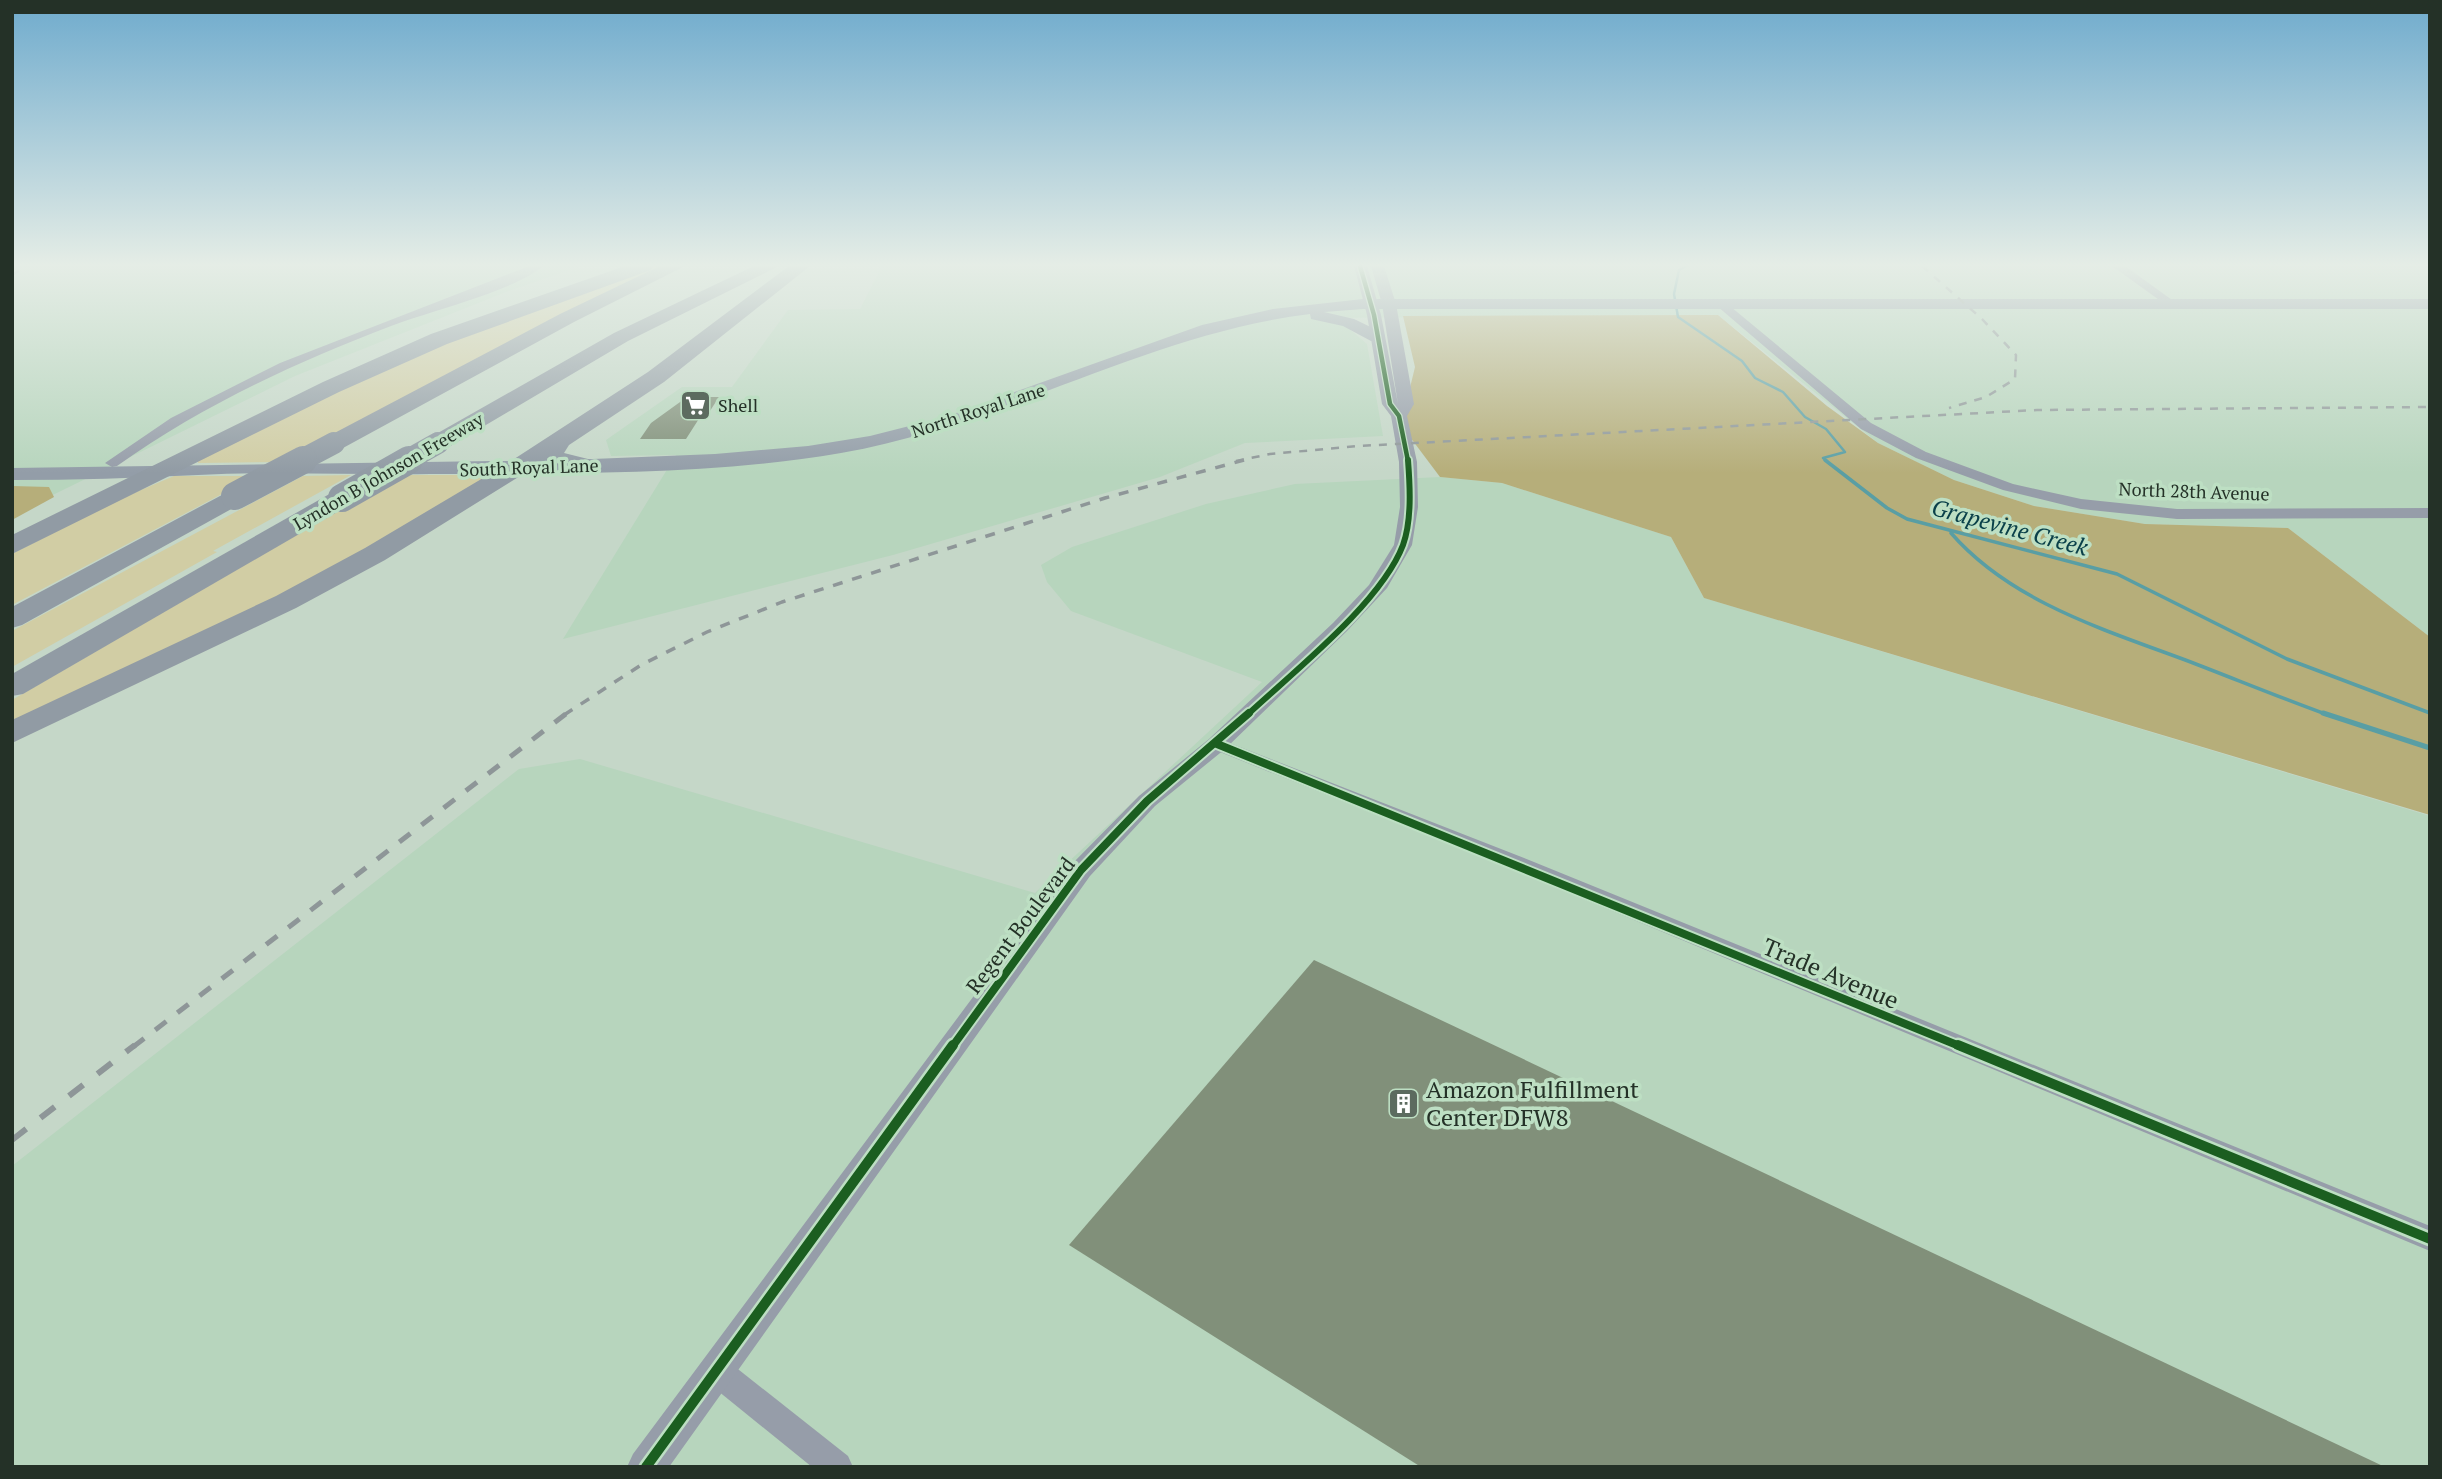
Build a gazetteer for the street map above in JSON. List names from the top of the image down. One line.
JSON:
{"streets":{"highway":["Lyndon B Johnson Freeway"],"main road":["North Royal Lane","South Royal Lane"],"street":["North 28th Avenue","Regent Boulevard","Trade Avenue"]},"crossings":[["North Royal Lane","South Royal Lane"],["Regent Boulevard","Trade Avenue"]],"water":["Grapevine Creek"],"places":{"supermarket":["Shell"],"building":["Amazon Fulfillment Center DFW8"]}}
